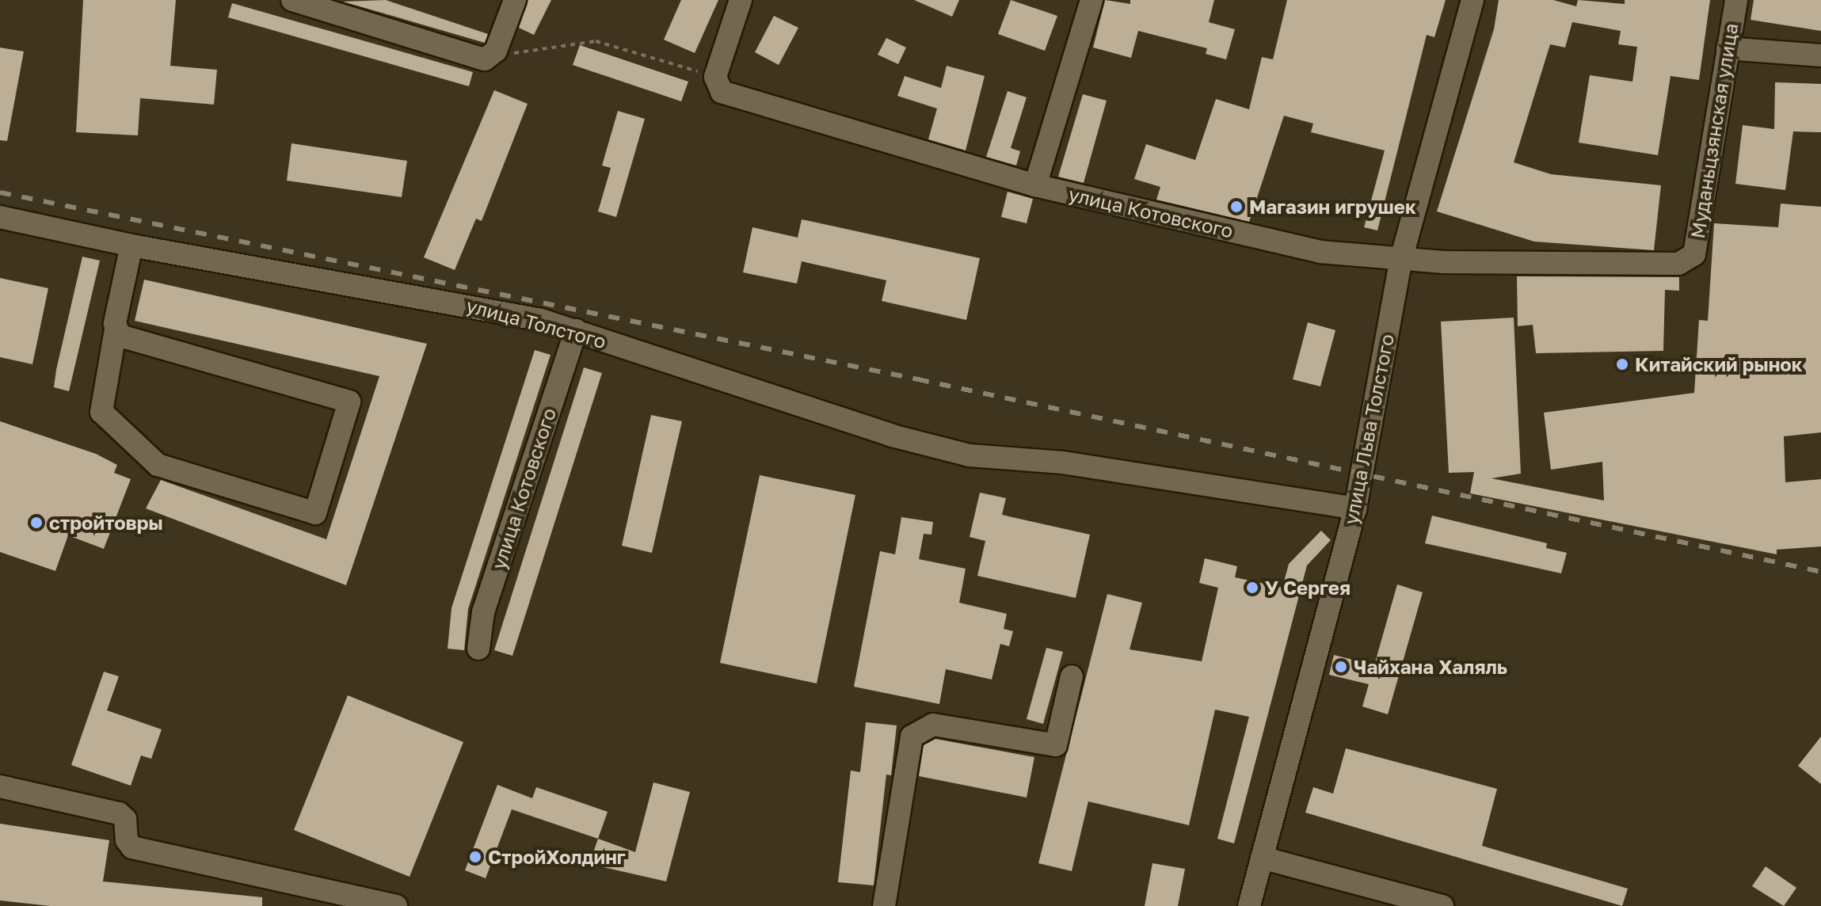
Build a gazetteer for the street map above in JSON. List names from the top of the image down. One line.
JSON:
{"streets":{"street":["Муданьцзянская улица","улица Котовского","улица Толстого","улица Льва Толстого"]},"crossings":[["Муданьцзянская улица","улица Котовского"],["улица Котовского","улица Толстого"],["улица Котовского","улица Льва Толстого"],["улица Толстого","улица Льва Толстого"]],"places":["Магазин игрушек","Китайский рынок","стройтовры","У Сергея","Чайхана Халяль","СтройХолдинг"]}
